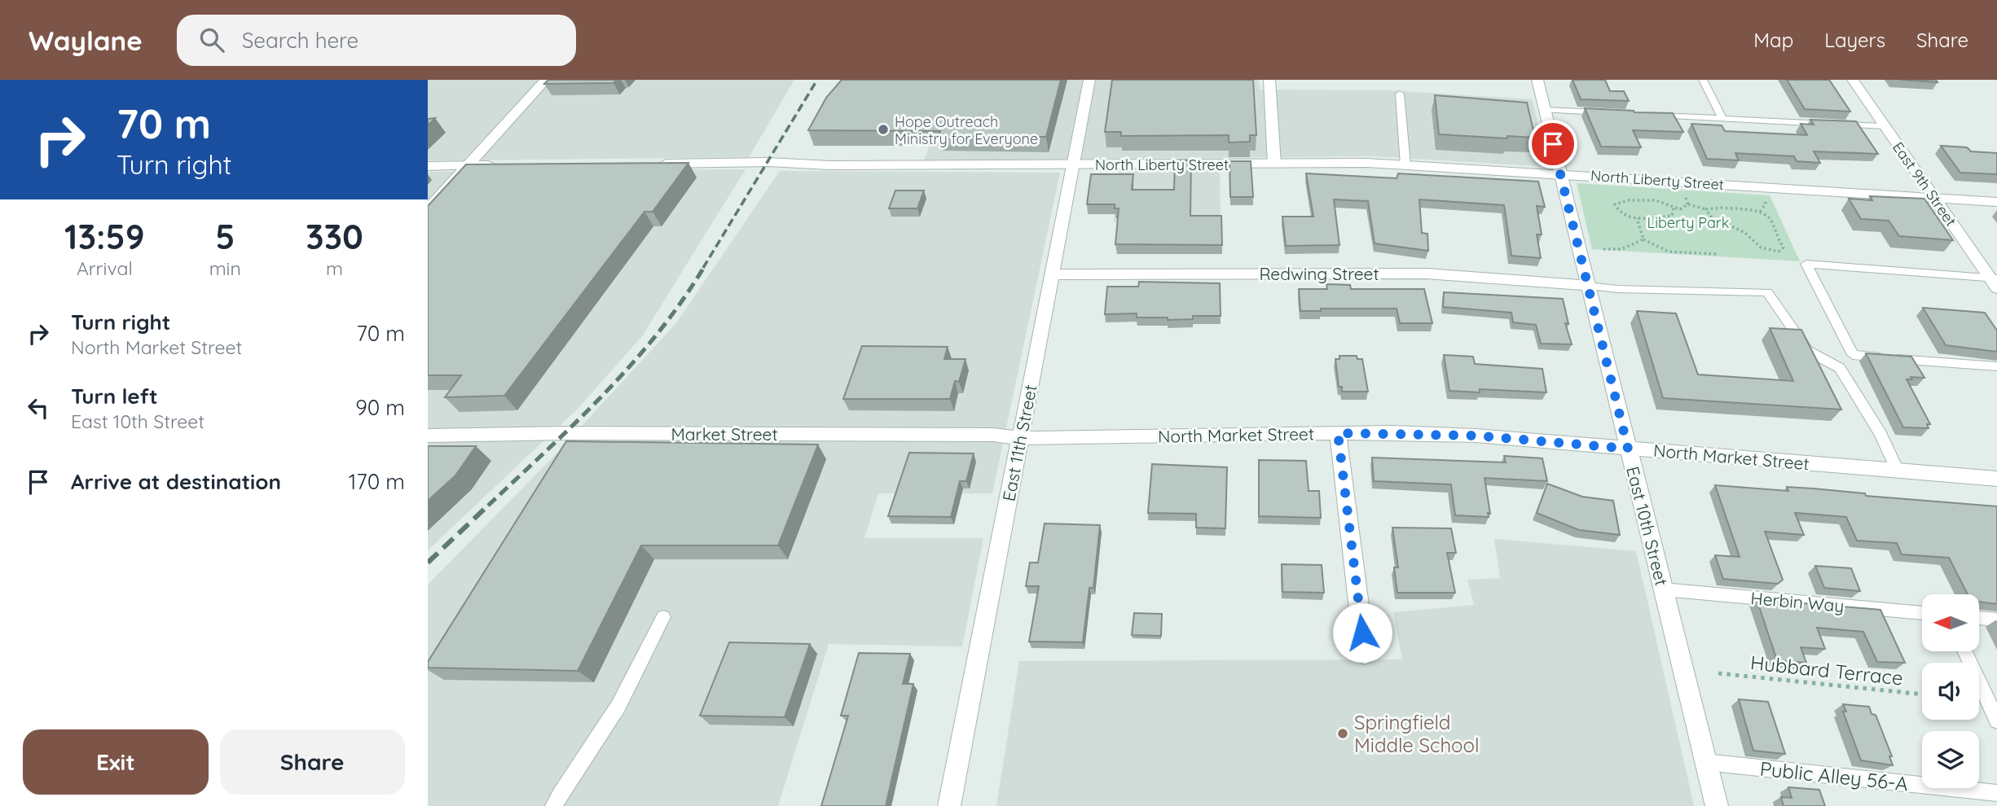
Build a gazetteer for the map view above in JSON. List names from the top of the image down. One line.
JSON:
{"streets":{"street":["North Liberty Street","East 9th Street","Redwing Street","Market Street","North Market Street","East 11th Street","East 10th Street"],"lane":["Herbin Way","Public Alley 56-A"],"path":["Hubbard Terrace"]},"crossings":[["North Liberty Street","East 9th Street"],["North Liberty Street","East 11th Street"],["North Liberty Street","East 10th Street"],["Redwing Street","East 11th Street"],["Redwing Street","East 10th Street"],["Market Street","North Market Street"],["Market Street","East 11th Street"],["North Market Street","East 11th Street"],["North Market Street","East 10th Street"],["East 10th Street","Herbin Way"],["East 10th Street","Public Alley 56-A"]],"parks":["Liberty Park"],"places":["Hope Outreach Ministry for Everyone","Springfield Middle School"],"north":"left","page":{"header":"Waylane","search":"Search here","nav":["Map","Layers","Share"],"turn":["70 m","Turn right"],"eta":["13:59","Arrival","5","min","330","m"],"list":[{"name":"Turn right","note":"North Market Street","value":"70 m"},{"name":"Turn left","note":"East 10th Street","value":"90 m"},{"name":"Arrive at destination","value":"170 m"}],"buttons":["Exit","Share"]}}
